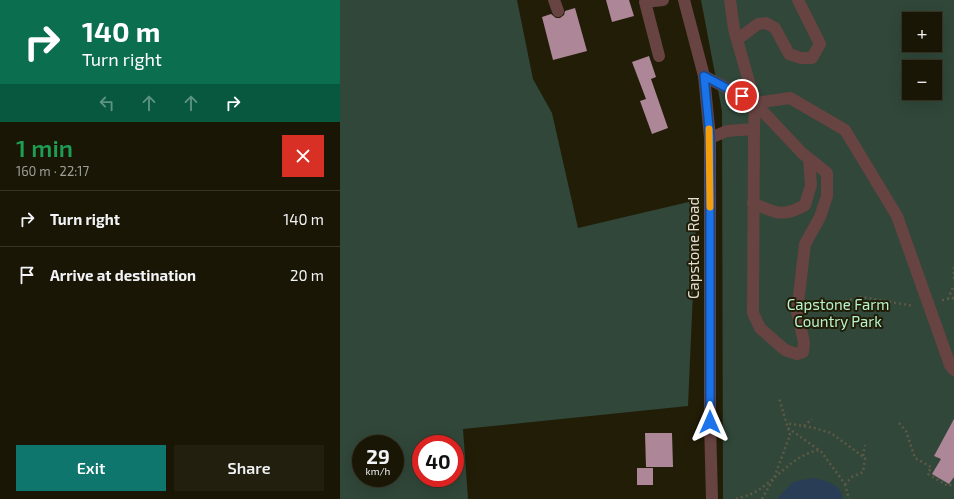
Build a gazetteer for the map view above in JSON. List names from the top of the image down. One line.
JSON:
{"streets":{"street":["Capstone Road"]},"parks":["Capstone Farm Country Park"],"page":{"turn":["140 m","Turn right"],"map_buttons":["+","−"],"heading":["1 min","160 m · 22:17"],"list":[{"name":"Turn right","value":"140 m"},{"name":"Arrive at destination","value":"20 m"}],"speed":"29 km/h","limit":"40","buttons":["Exit","Share"]}}
